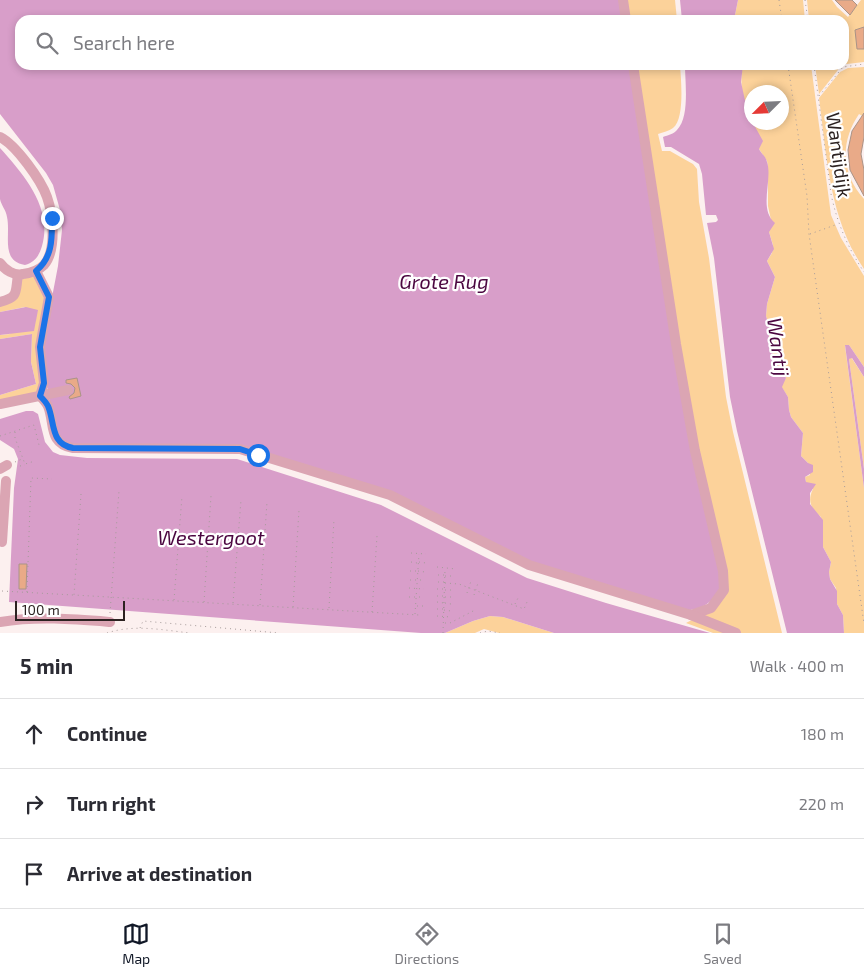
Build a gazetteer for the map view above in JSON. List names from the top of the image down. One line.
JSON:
{"streets":{"path":["Wantijdijk"]},"water":["Grote Rug","Wantij","Westergoot"],"scale_bar":"100 m","north":"bottom left","page":{"search":"Search here","scale":"100 m","heading":["5 min","Walk · 400 m"],"list":[["Continue","180 m"],["Turn right","220 m"],"Arrive at destination"],"nav":["Map","Directions","Saved"]}}
